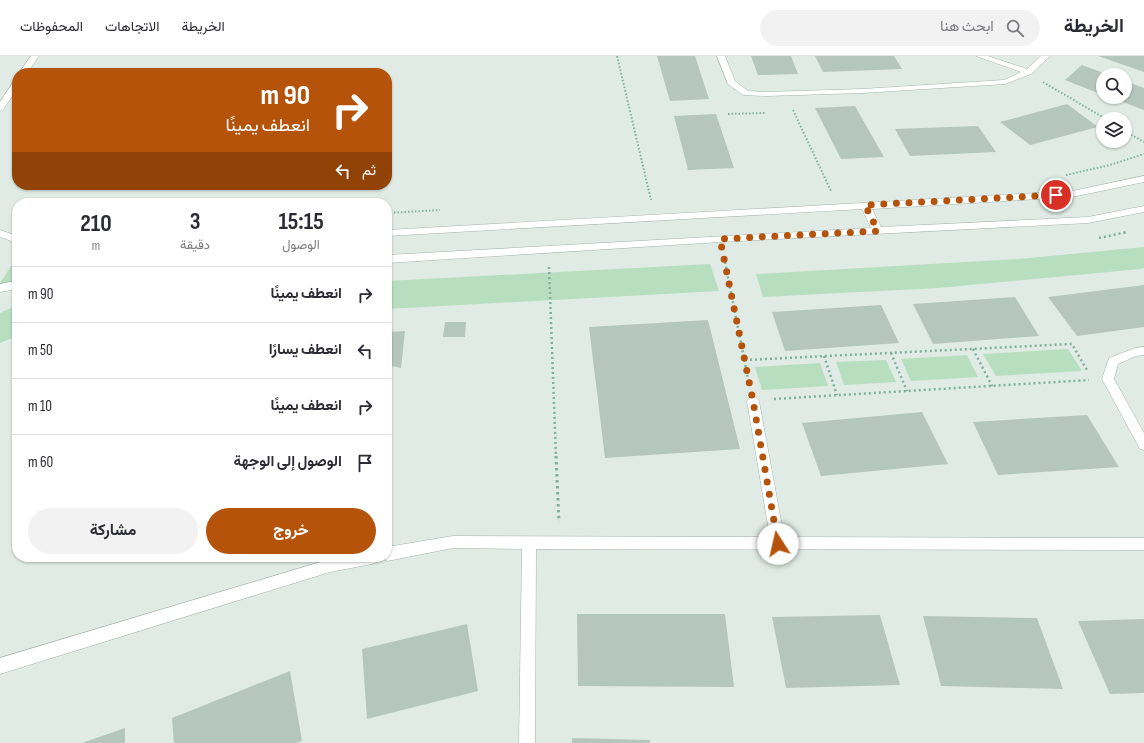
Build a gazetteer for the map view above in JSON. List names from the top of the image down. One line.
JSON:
{"page":{"header":"الخريطة","search":"ابحث هنا","nav":["الخريطة","الاتجاهات","المحفوظات"],"turn":["90 m","انعطف يمينًا"],"then":"ثم","eta":["15:15","الوصول","3","دقيقة","210","m"],"list":[{"name":"انعطف يمينًا","value":"90 m"},{"name":"انعطف يسارًا","value":"50 m"},{"name":"انعطف يمينًا","value":"10 m"},{"name":"الوصول إلى الوجهة","value":"60 m"}],"buttons":["خروج","مشاركة"]}}
